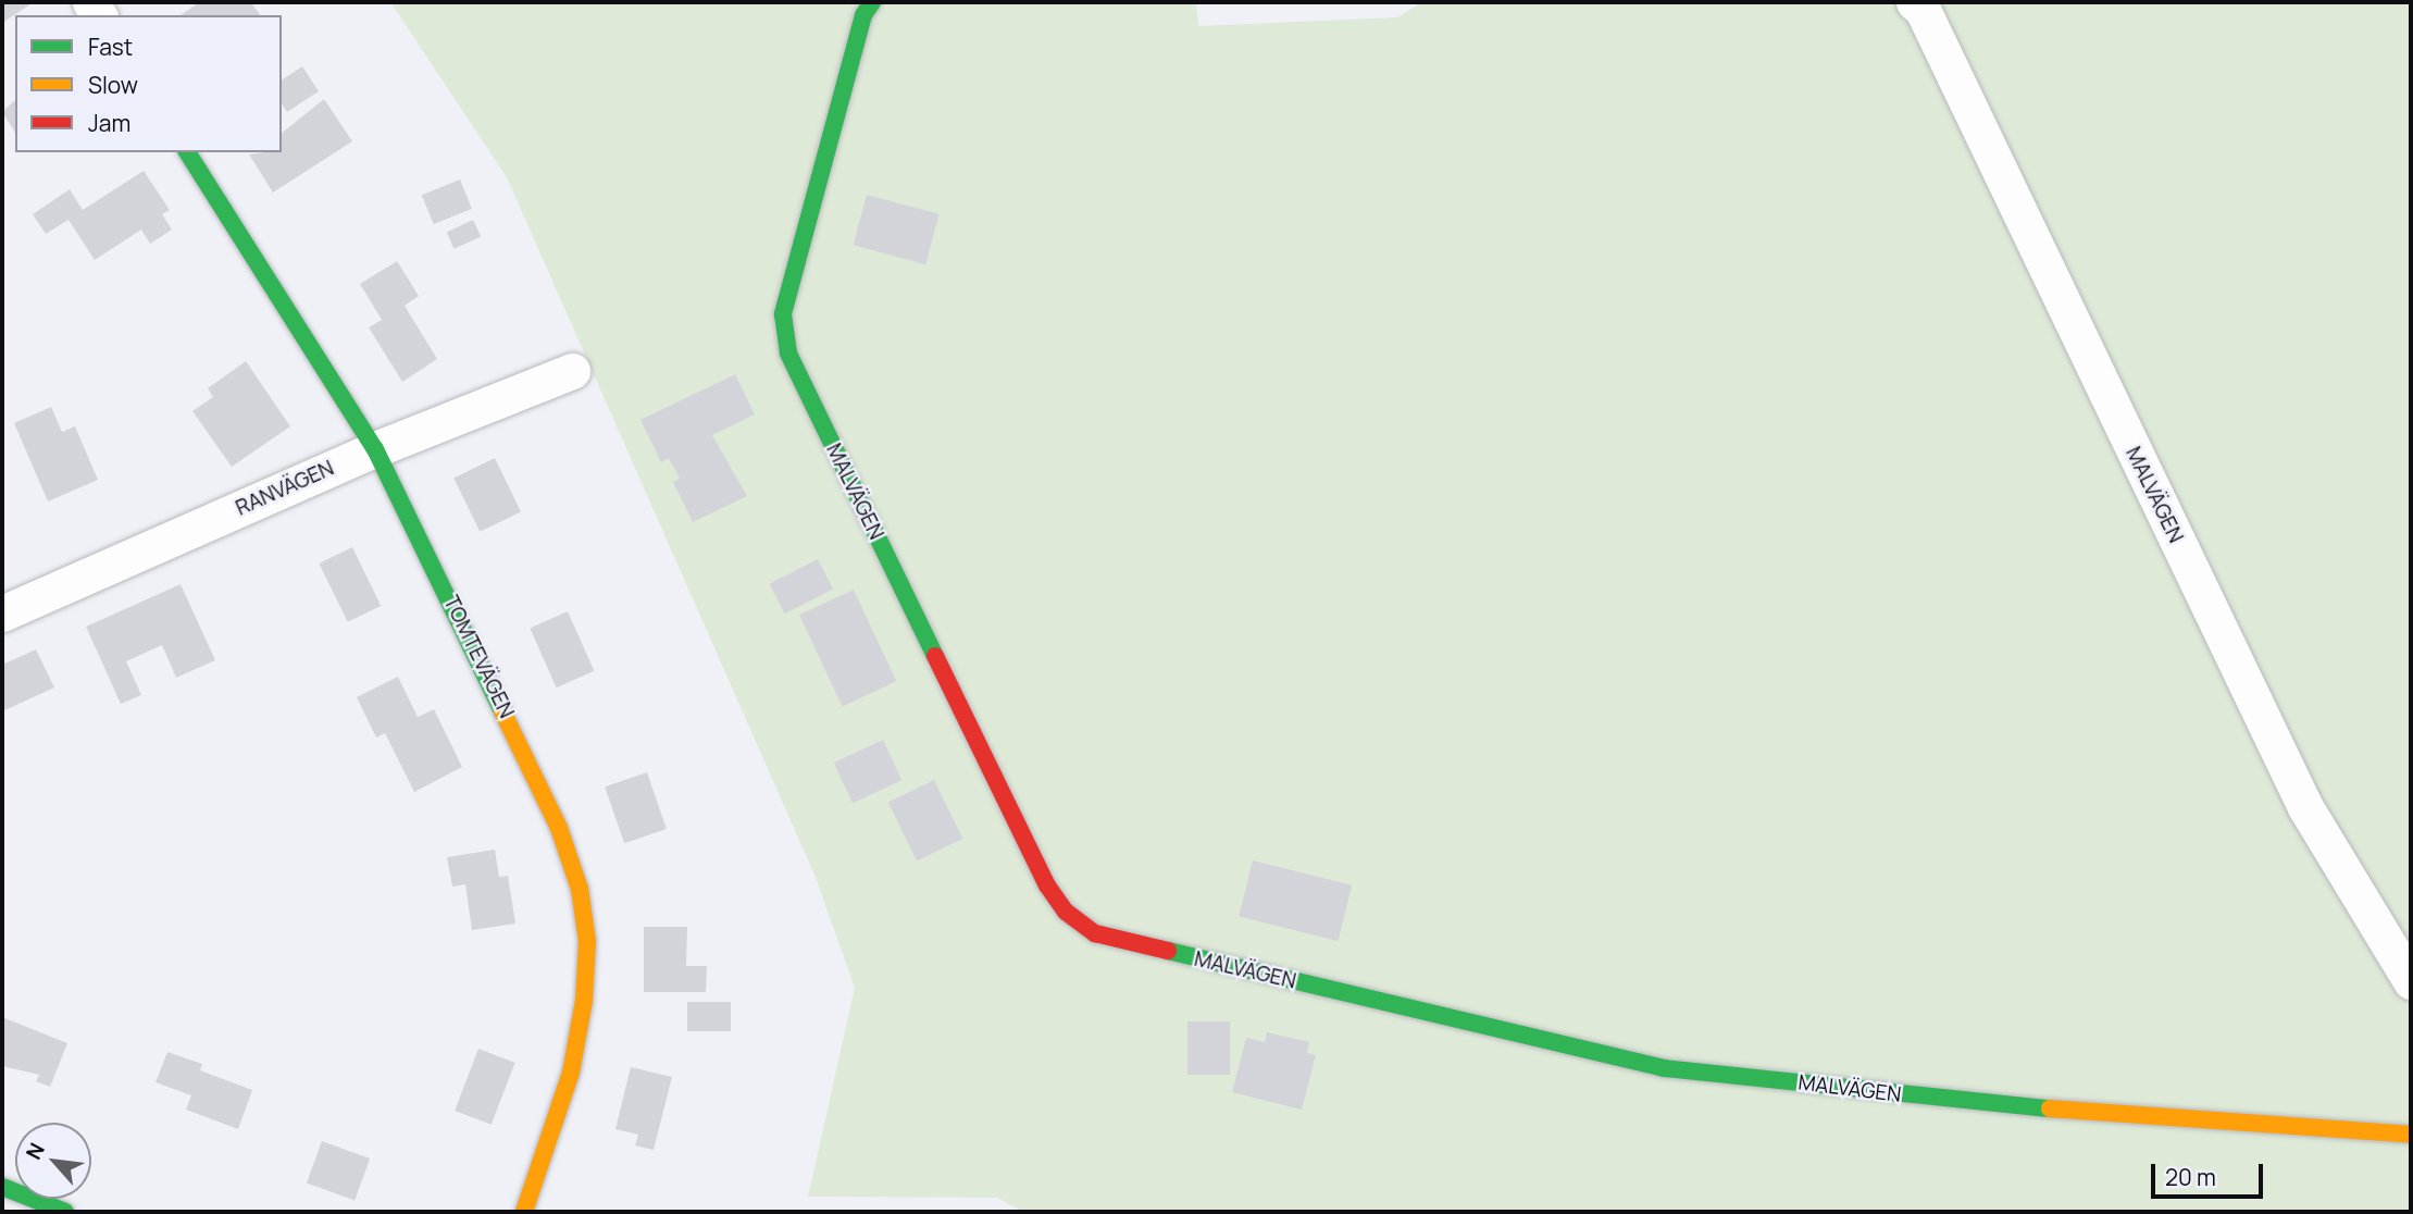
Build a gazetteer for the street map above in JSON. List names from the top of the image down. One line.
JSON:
{"streets":{"street":["RANVÄGEN","MALVÄGEN","TOMTEVÄGEN"]},"crossings":[["RANVÄGEN","TOMTEVÄGEN"]],"legend":["Fast","Slow","Jam"],"scale_bar":"20 m","north":"top left"}
